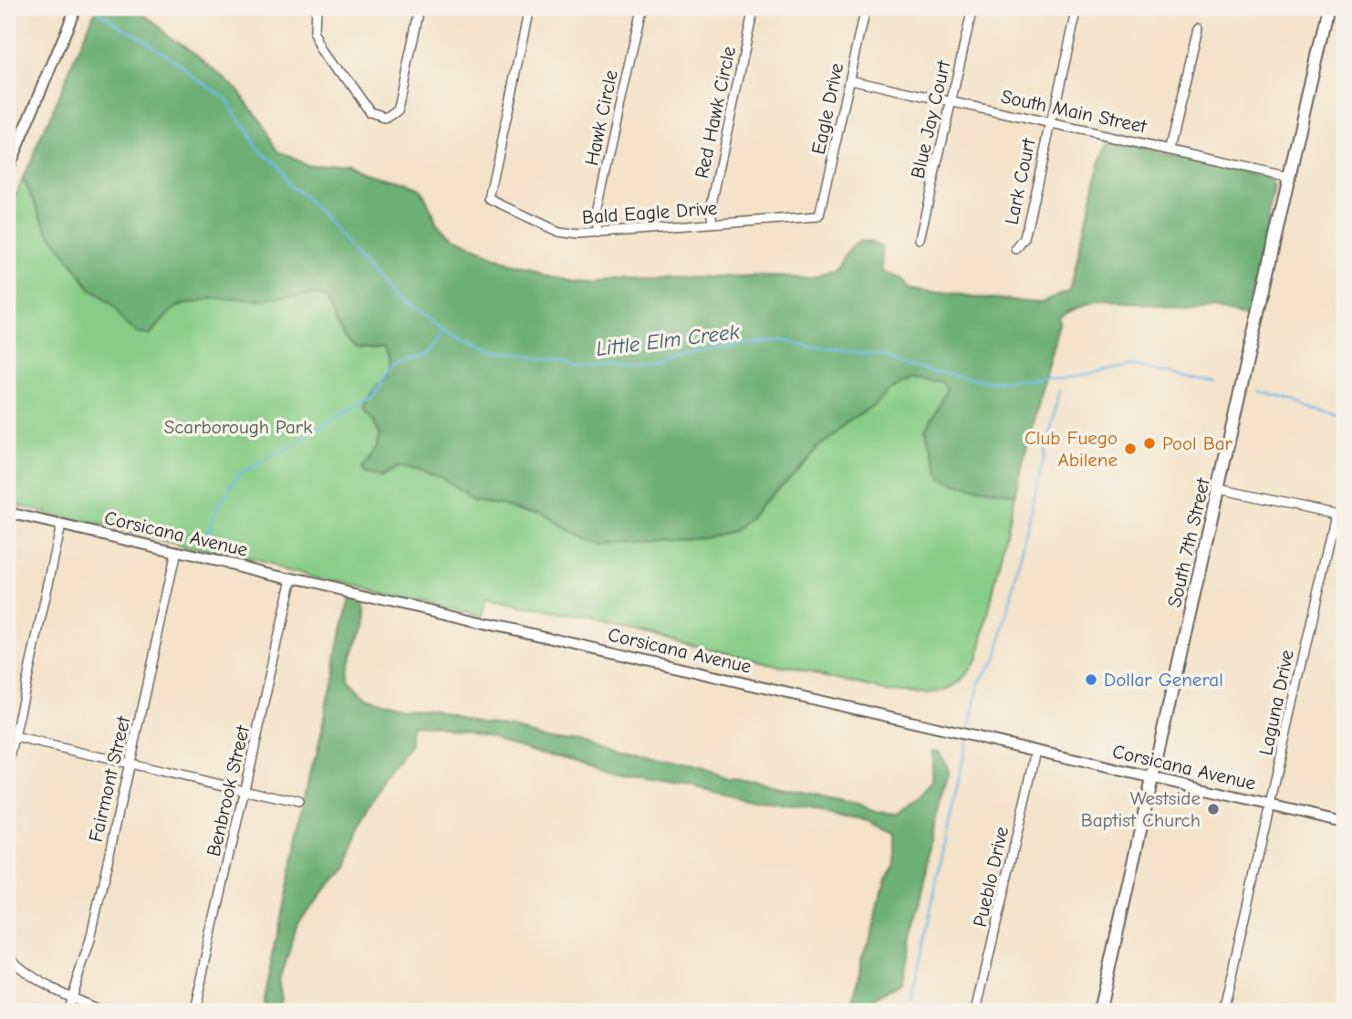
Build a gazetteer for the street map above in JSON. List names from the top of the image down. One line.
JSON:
{"streets":{"main road":["South 7th Street"],"street":["Eagle Drive","South Main Street","Red Hawk Circle","Hawk Circle","Blue Jay Court","Lark Court","Bald Eagle Drive","Corsicana Avenue","Laguna Drive","Fairmont Street","Benbrook Street","Pueblo Drive"]},"crossings":[["Eagle Drive","South Main Street"],["Eagle Drive","Bald Eagle Drive"],["South Main Street","Blue Jay Court"],["South Main Street","Lark Court"],["South Main Street","South 7th Street"],["Red Hawk Circle","Bald Eagle Drive"],["Hawk Circle","Bald Eagle Drive"],["Corsicana Avenue","South 7th Street"],["Corsicana Avenue","Laguna Drive"],["Corsicana Avenue","Fairmont Street"],["Corsicana Avenue","Benbrook Street"],["Corsicana Avenue","Pueblo Drive"]],"water":["Little Elm Creek"],"parks":["Scarborough Park"],"places":["Pool Bar","Club Fuego Abilene","Dollar General","Westside Baptist Church"]}
